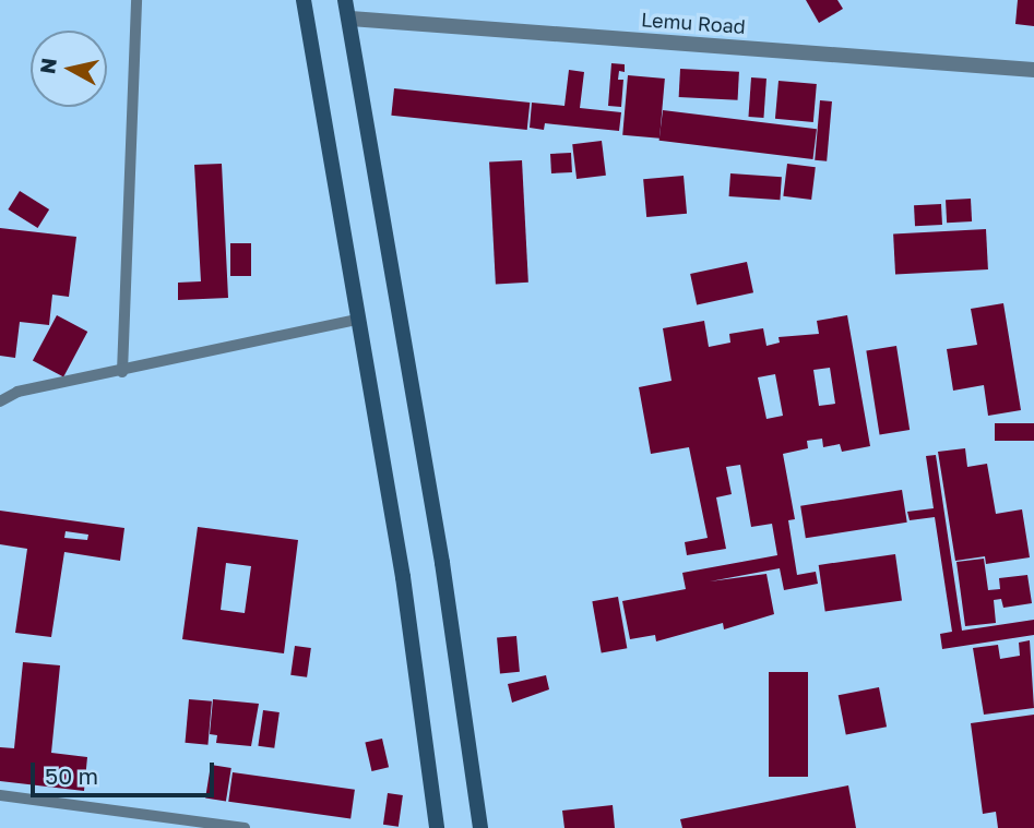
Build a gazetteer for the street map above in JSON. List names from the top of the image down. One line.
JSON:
{"streets":{"street":["Lemu Road"]},"scale_bar":"50 m","north":"left"}
